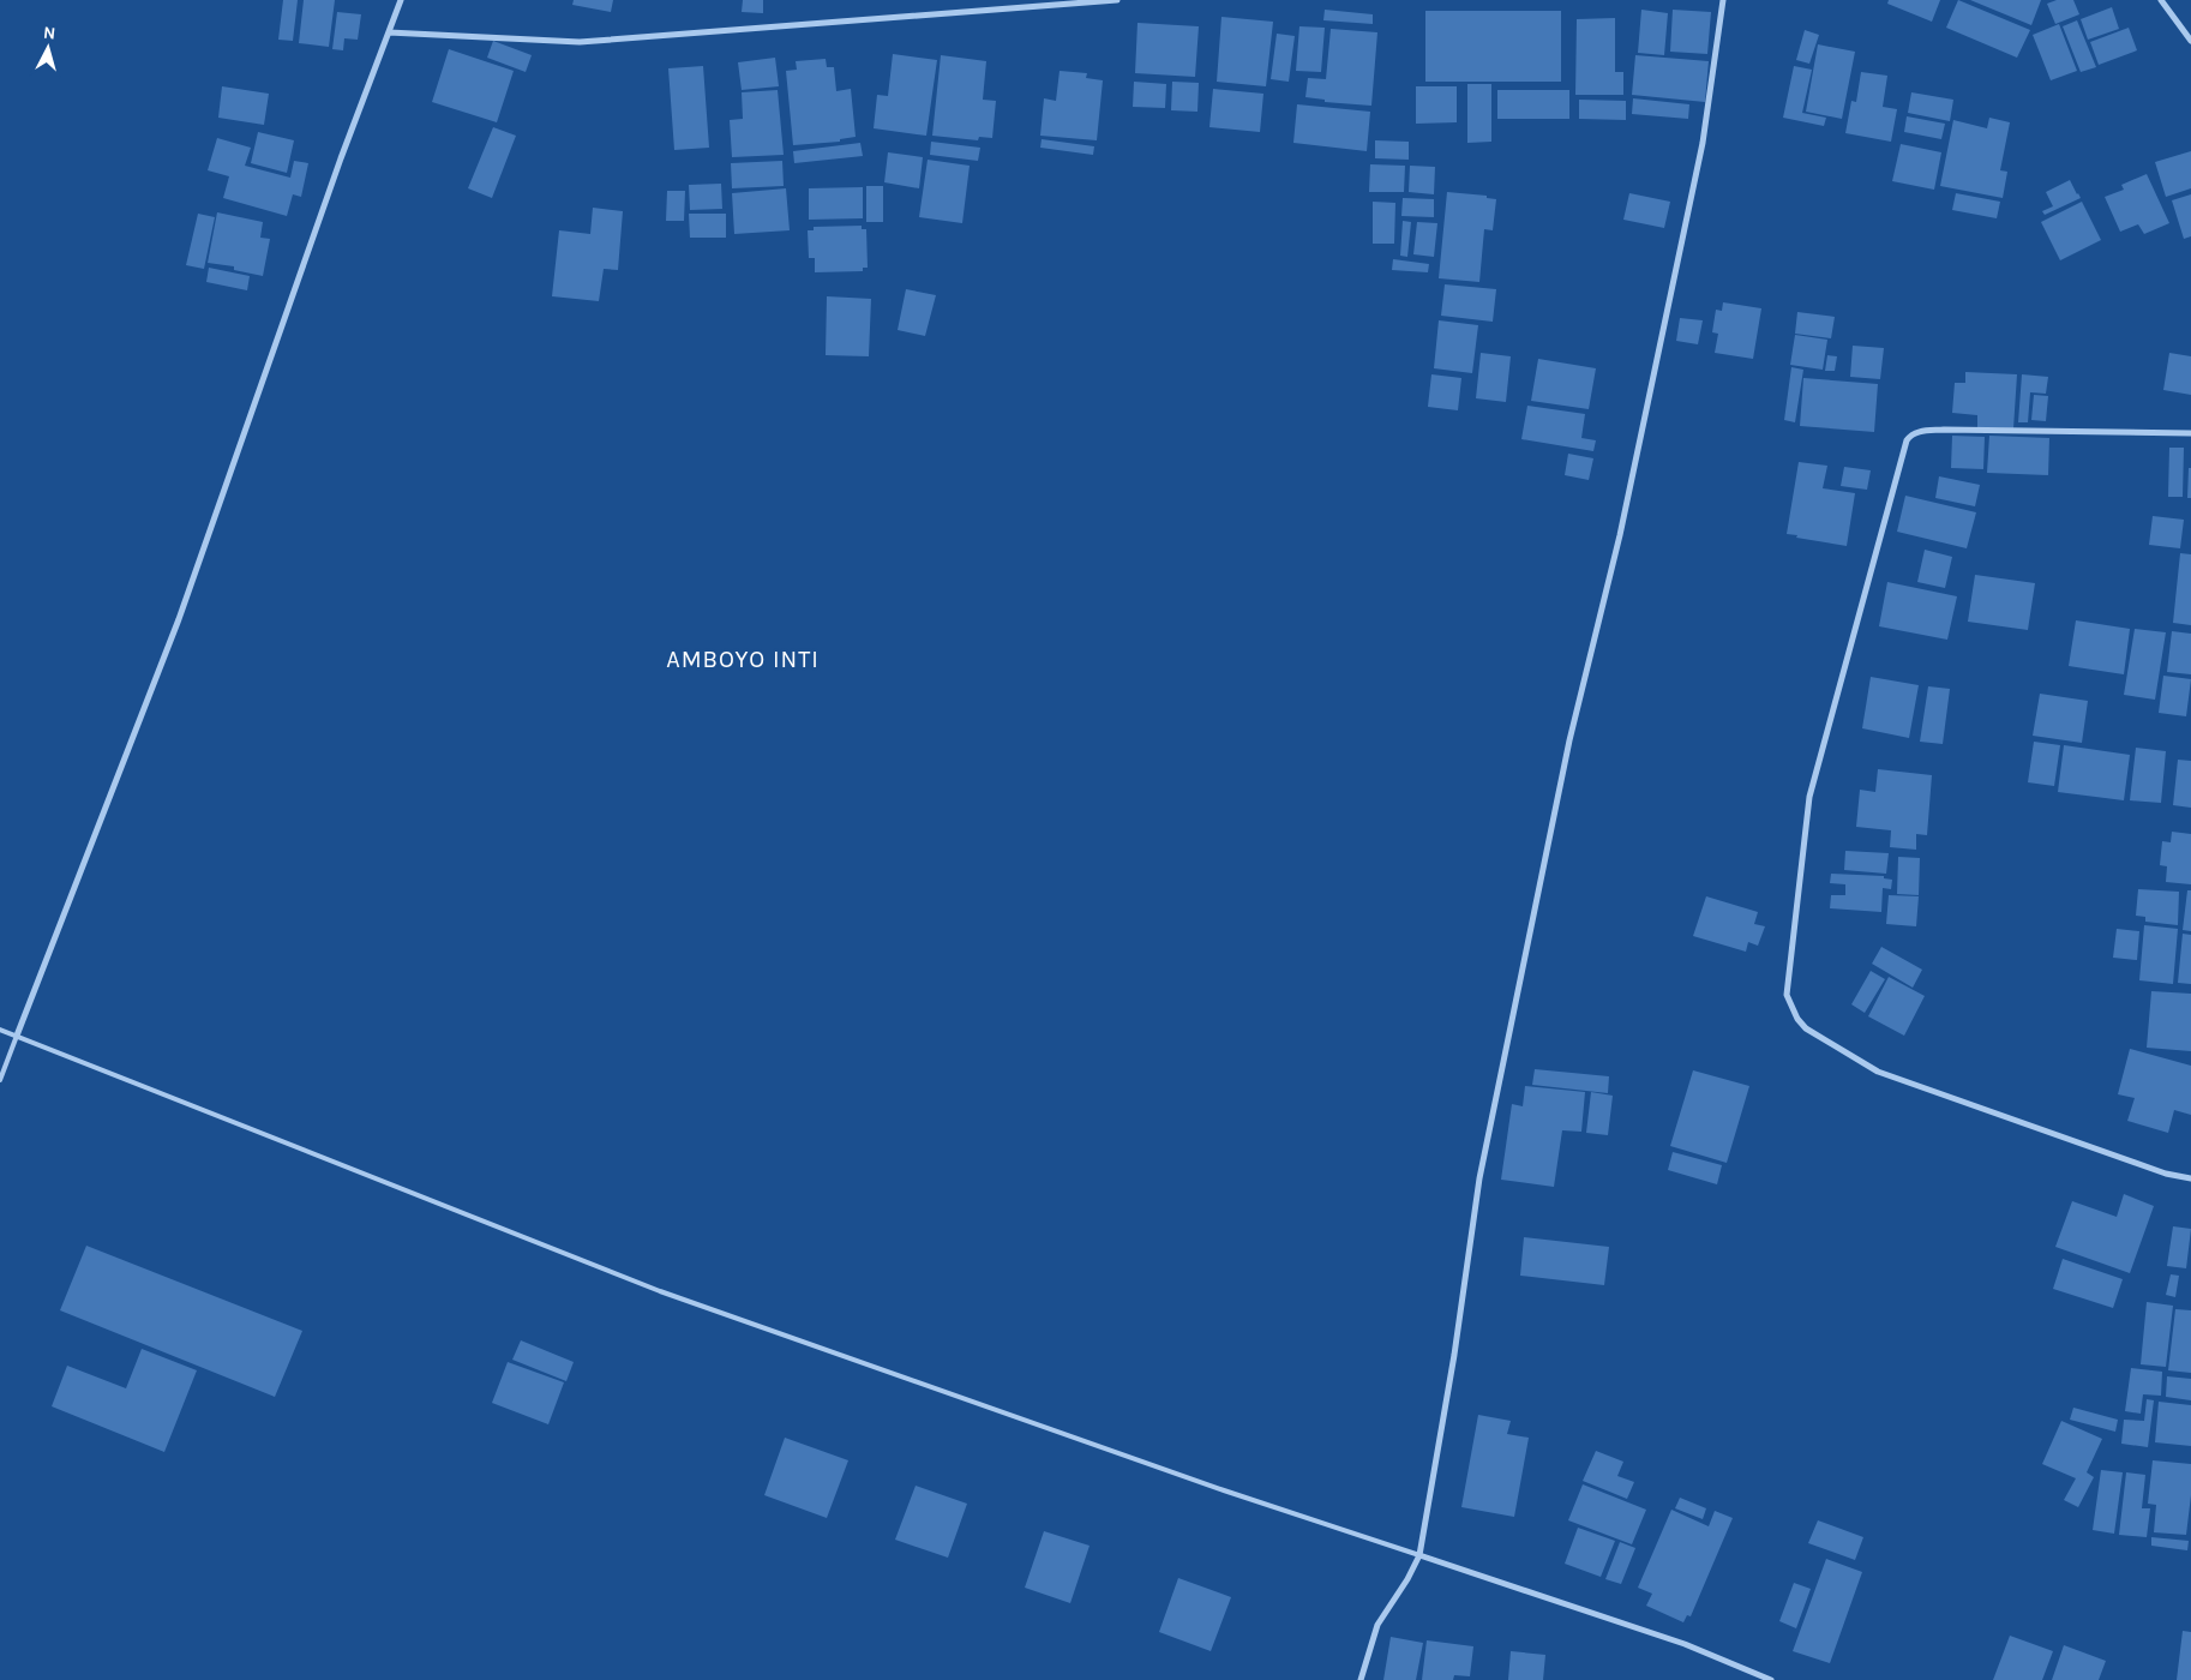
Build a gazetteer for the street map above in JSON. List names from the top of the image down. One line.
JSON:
{"districts":["AMBOYO INTI"],"north":"top"}
